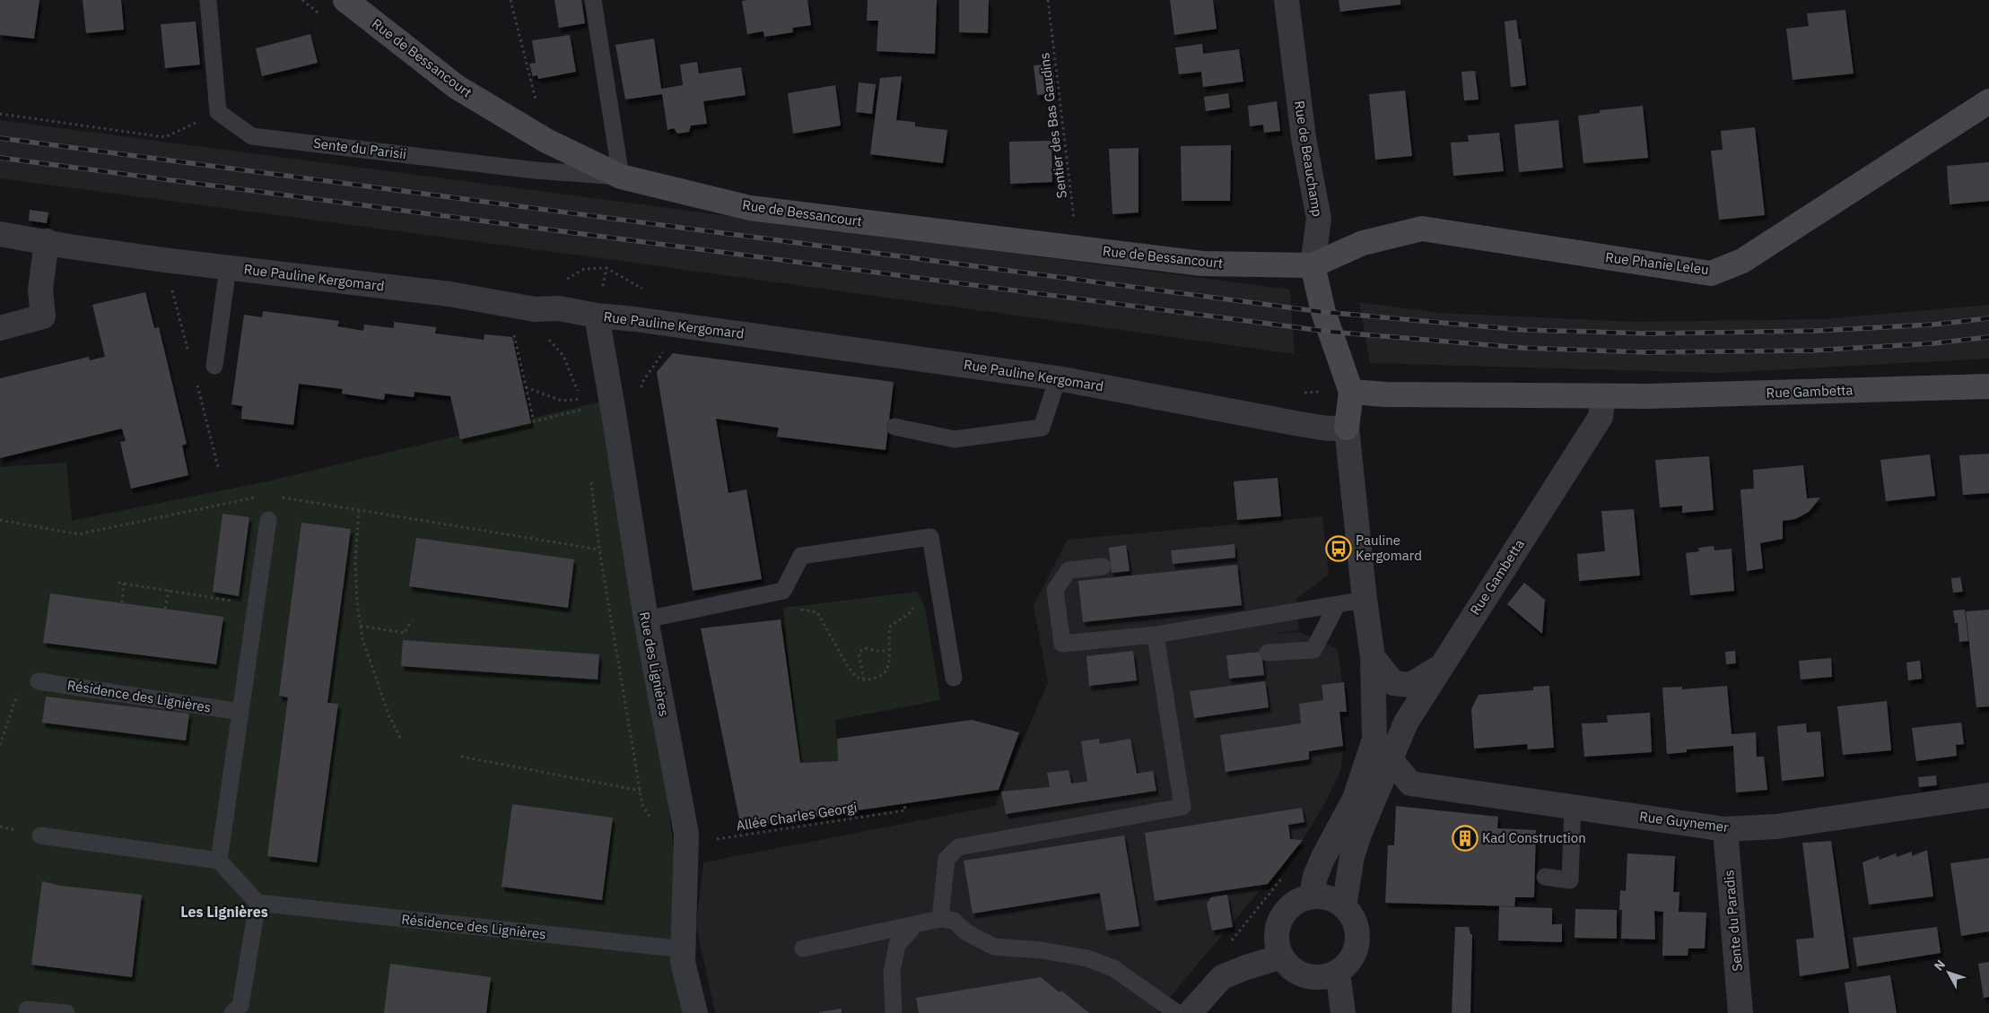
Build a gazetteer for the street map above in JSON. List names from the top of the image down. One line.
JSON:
{"streets":{"street":["Rue de Bessancourt","Rue de Beauchamp","Rue Phanie Leleu","Rue Pauline Kergomard","Rue Gambetta","Rue des Lignières","Rue Guynemer","Sente du Paradis"],"lane":["Sente du Parisii","Résidence des Lignières"],"path":["Sentier des Bas Gaudins","Allée Charles Georgi"]},"crossings":[["Rue de Bessancourt","Sentier des Bas Gaudins"],["Rue de Bessancourt","Sente du Parisii"],["Rue de Bessancourt","Rue de Beauchamp"],["Rue de Bessancourt","Rue Phanie Leleu"],["Rue de Beauchamp","Rue Phanie Leleu"],["Rue de Beauchamp","Rue Pauline Kergomard"],["Rue de Beauchamp","Rue Gambetta"],["Rue Pauline Kergomard","Rue des Lignières"],["Rue Gambetta","Rue Guynemer"],["Rue des Lignières","Résidence des Lignières"],["Rue des Lignières","Allée Charles Georgi"],["Rue Guynemer","Sente du Paradis"]],"districts":["Les Lignières"],"places":{"bus stop":["Pauline Kergomard"],"building":["Kad Construction"]},"north":"top left"}
